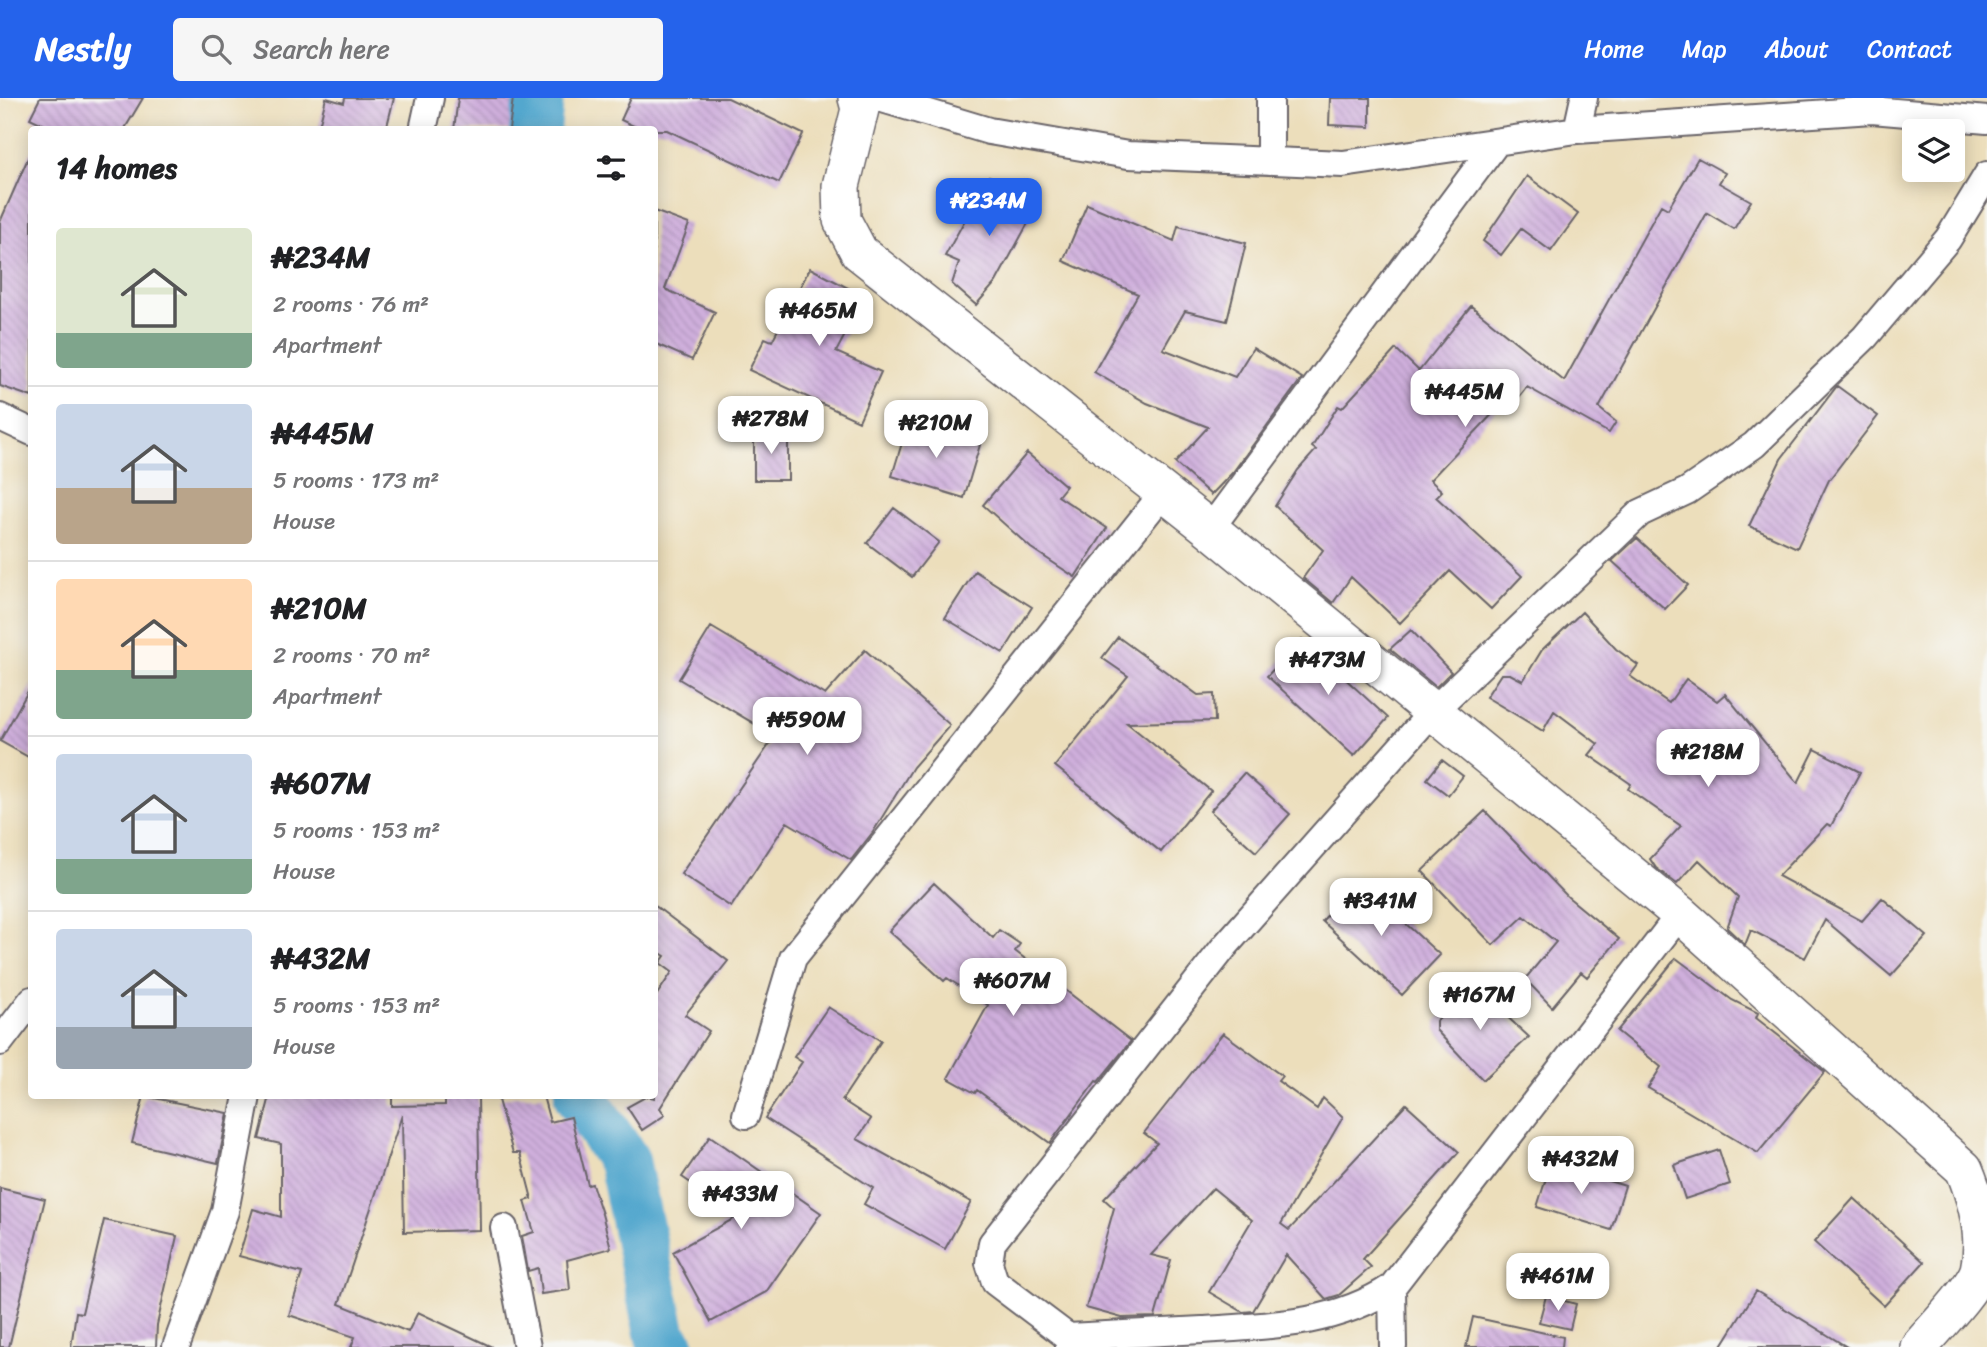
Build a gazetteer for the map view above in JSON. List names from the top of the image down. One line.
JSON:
{"page":{"header":"Nestly","search":"Search here","nav":["Home","Map","About","Contact"],"heading":"14 homes","price":["₦234M","₦465M","₦445M","₦278M","₦210M","₦473M","₦590M","₦218M","₦341M","₦607M","₦167M","₦432M","₦433M","₦461M"],"list":[{"name":"₦234M","note":"2 rooms · 76 m² · Apartment"},{"name":"₦445M","note":"5 rooms · 173 m² · House"},{"name":"₦210M","note":"2 rooms · 70 m² · Apartment"},{"name":"₦607M","note":"5 rooms · 153 m² · House"},{"name":"₦432M","note":"5 rooms · 153 m² · House"}]}}
